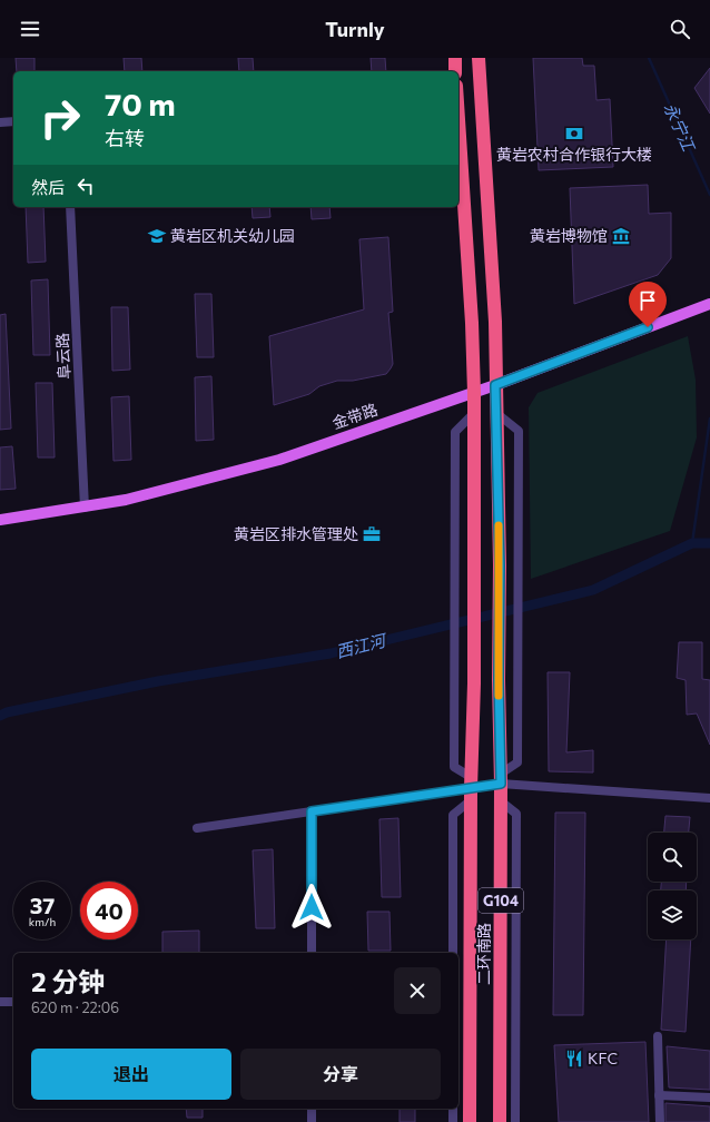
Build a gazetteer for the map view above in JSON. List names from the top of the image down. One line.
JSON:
{"streets":{"highway":["G104","二环南路"],"main road":["金带路"],"street":["阜云路"]},"crossings":[["阜云路","金带路"],["金带路","二环南路"]],"water":["永宁江","西江河"],"places":{"bank":["黄岩农村合作银行大楼"],"school or university":["黄岩区机关幼儿园"],"museum":["黄岩博物馆"],"office":["黄岩区排水管理处"],"restaurant":["KFC"]},"page":{"header":"Turnly","turn":["70 m","右转"],"then":"然后","speed":"37 km/h","limit":"40","heading":["2 分钟","620 m · 22:06"],"buttons":["退出","分享"]}}
